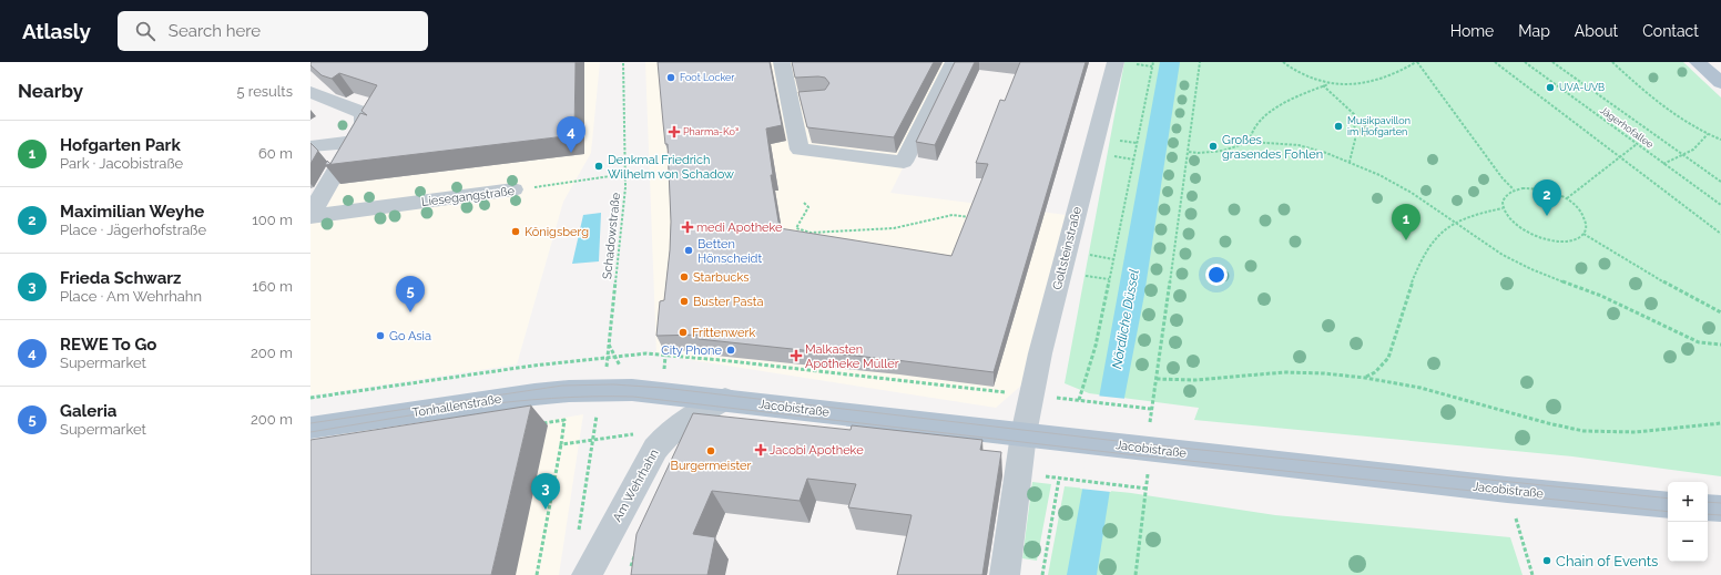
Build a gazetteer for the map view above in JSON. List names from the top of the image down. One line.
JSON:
{"streets":{"main road":["Tonhallenstraße","Jacobistraße"],"street":["Liesegangstraße","Goltsteinstraße","Am Wehrhahn"],"path":["Jägerhofallee","Schadowstraße"]},"crossings":[["Liesegangstraße","Schadowstraße"],["Goltsteinstraße","Jacobistraße"],["Tonhallenstraße","Jacobistraße"],["Jacobistraße","Am Wehrhahn"]],"water":["Nördliche Düssel"],"places":{"other":["Foot Locker","UVA-UVB","Musikpavillon im Hofgarten","Großes grasendes Fohlen","Denkmal Friedrich Wilhelm von Schadow","Königsberg","Betten Hönscheidt","Starbucks","Buster Pasta","Frittenwerk","Go Asia","City Phone","Burgermeister","Chain of Events"],"health":["Pharma-Ko³","medi Apotheke","Malkasten Apotheke Müller","Jacobi Apotheke"]},"page":{"header":"Atlasly","search":"Search here","nav":["Home","Map","About","Contact"],"heading":["Nearby","5 results"],"pins":["4","2","1","5","3"],"list":[{"mark":"1","name":"Hofgarten Park","note":"Park · Jacobistraße","value":"60 m"},{"mark":"2","name":"Maximilian Weyhe","note":"Place · Jägerhofstraße","value":"100 m"},{"mark":"3","name":"Frieda Schwarz","note":"Place · Am Wehrhahn","value":"160 m"},{"mark":"4","name":"REWE To Go","note":"Supermarket","value":"200 m"},{"mark":"5","name":"Galeria","note":"Supermarket","value":"200 m"}],"map_buttons":["+","−"]}}
